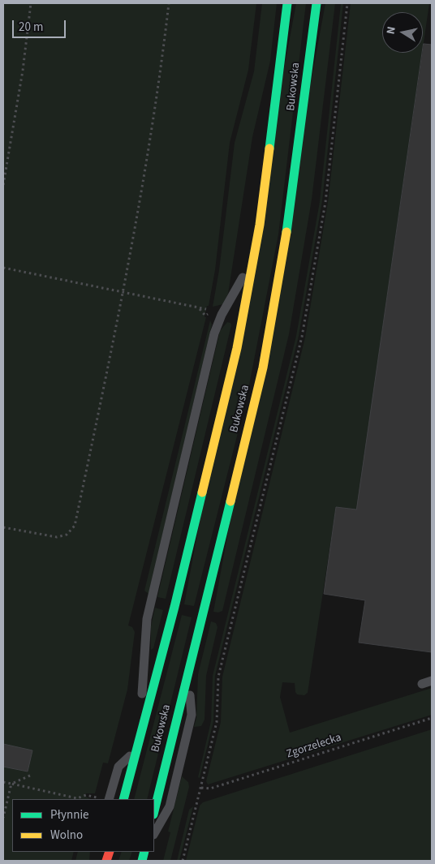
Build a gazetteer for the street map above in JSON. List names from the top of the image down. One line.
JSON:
{"streets":{"main road":["Bukowska"],"path":["Zgorzelecka"]},"legend":["Płynnie","Wolno"],"scale_bar":"20 m","north":"left"}
